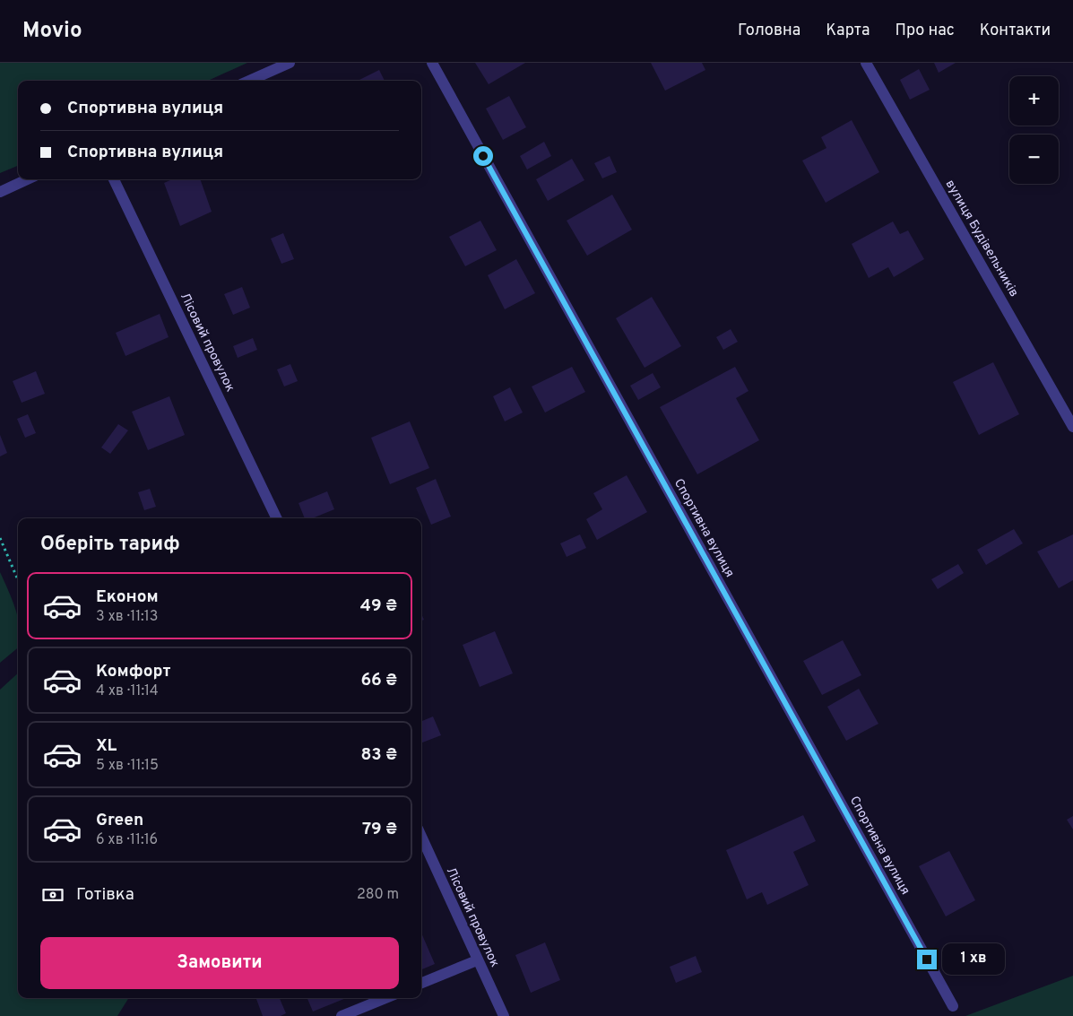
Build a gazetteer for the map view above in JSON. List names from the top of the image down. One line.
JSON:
{"streets":{"street":["вулиця Будівельників","Лісовий провулок","Спортивна вулиця"]},"page":{"header":"Movio","nav":["Головна","Карта","Про нас","Контакти"],"map_buttons":["+","−"],"banner":["Спортивна вулиця","Спортивна вулиця"],"heading":"Оберіть тариф","list":[{"name":"Економ","note":"3 хв · 11:13","value":"49 ₴"},{"name":"Комфорт","note":"4 хв · 11:14","value":"66 ₴"},{"name":"XL","note":"5 хв · 11:15","value":"83 ₴"},{"name":"Green","note":"6 хв · 11:16","value":"79 ₴"}],"pay":["Готівка","280 m"],"buttons":"Замовити","bubble":"1 хв"}}
